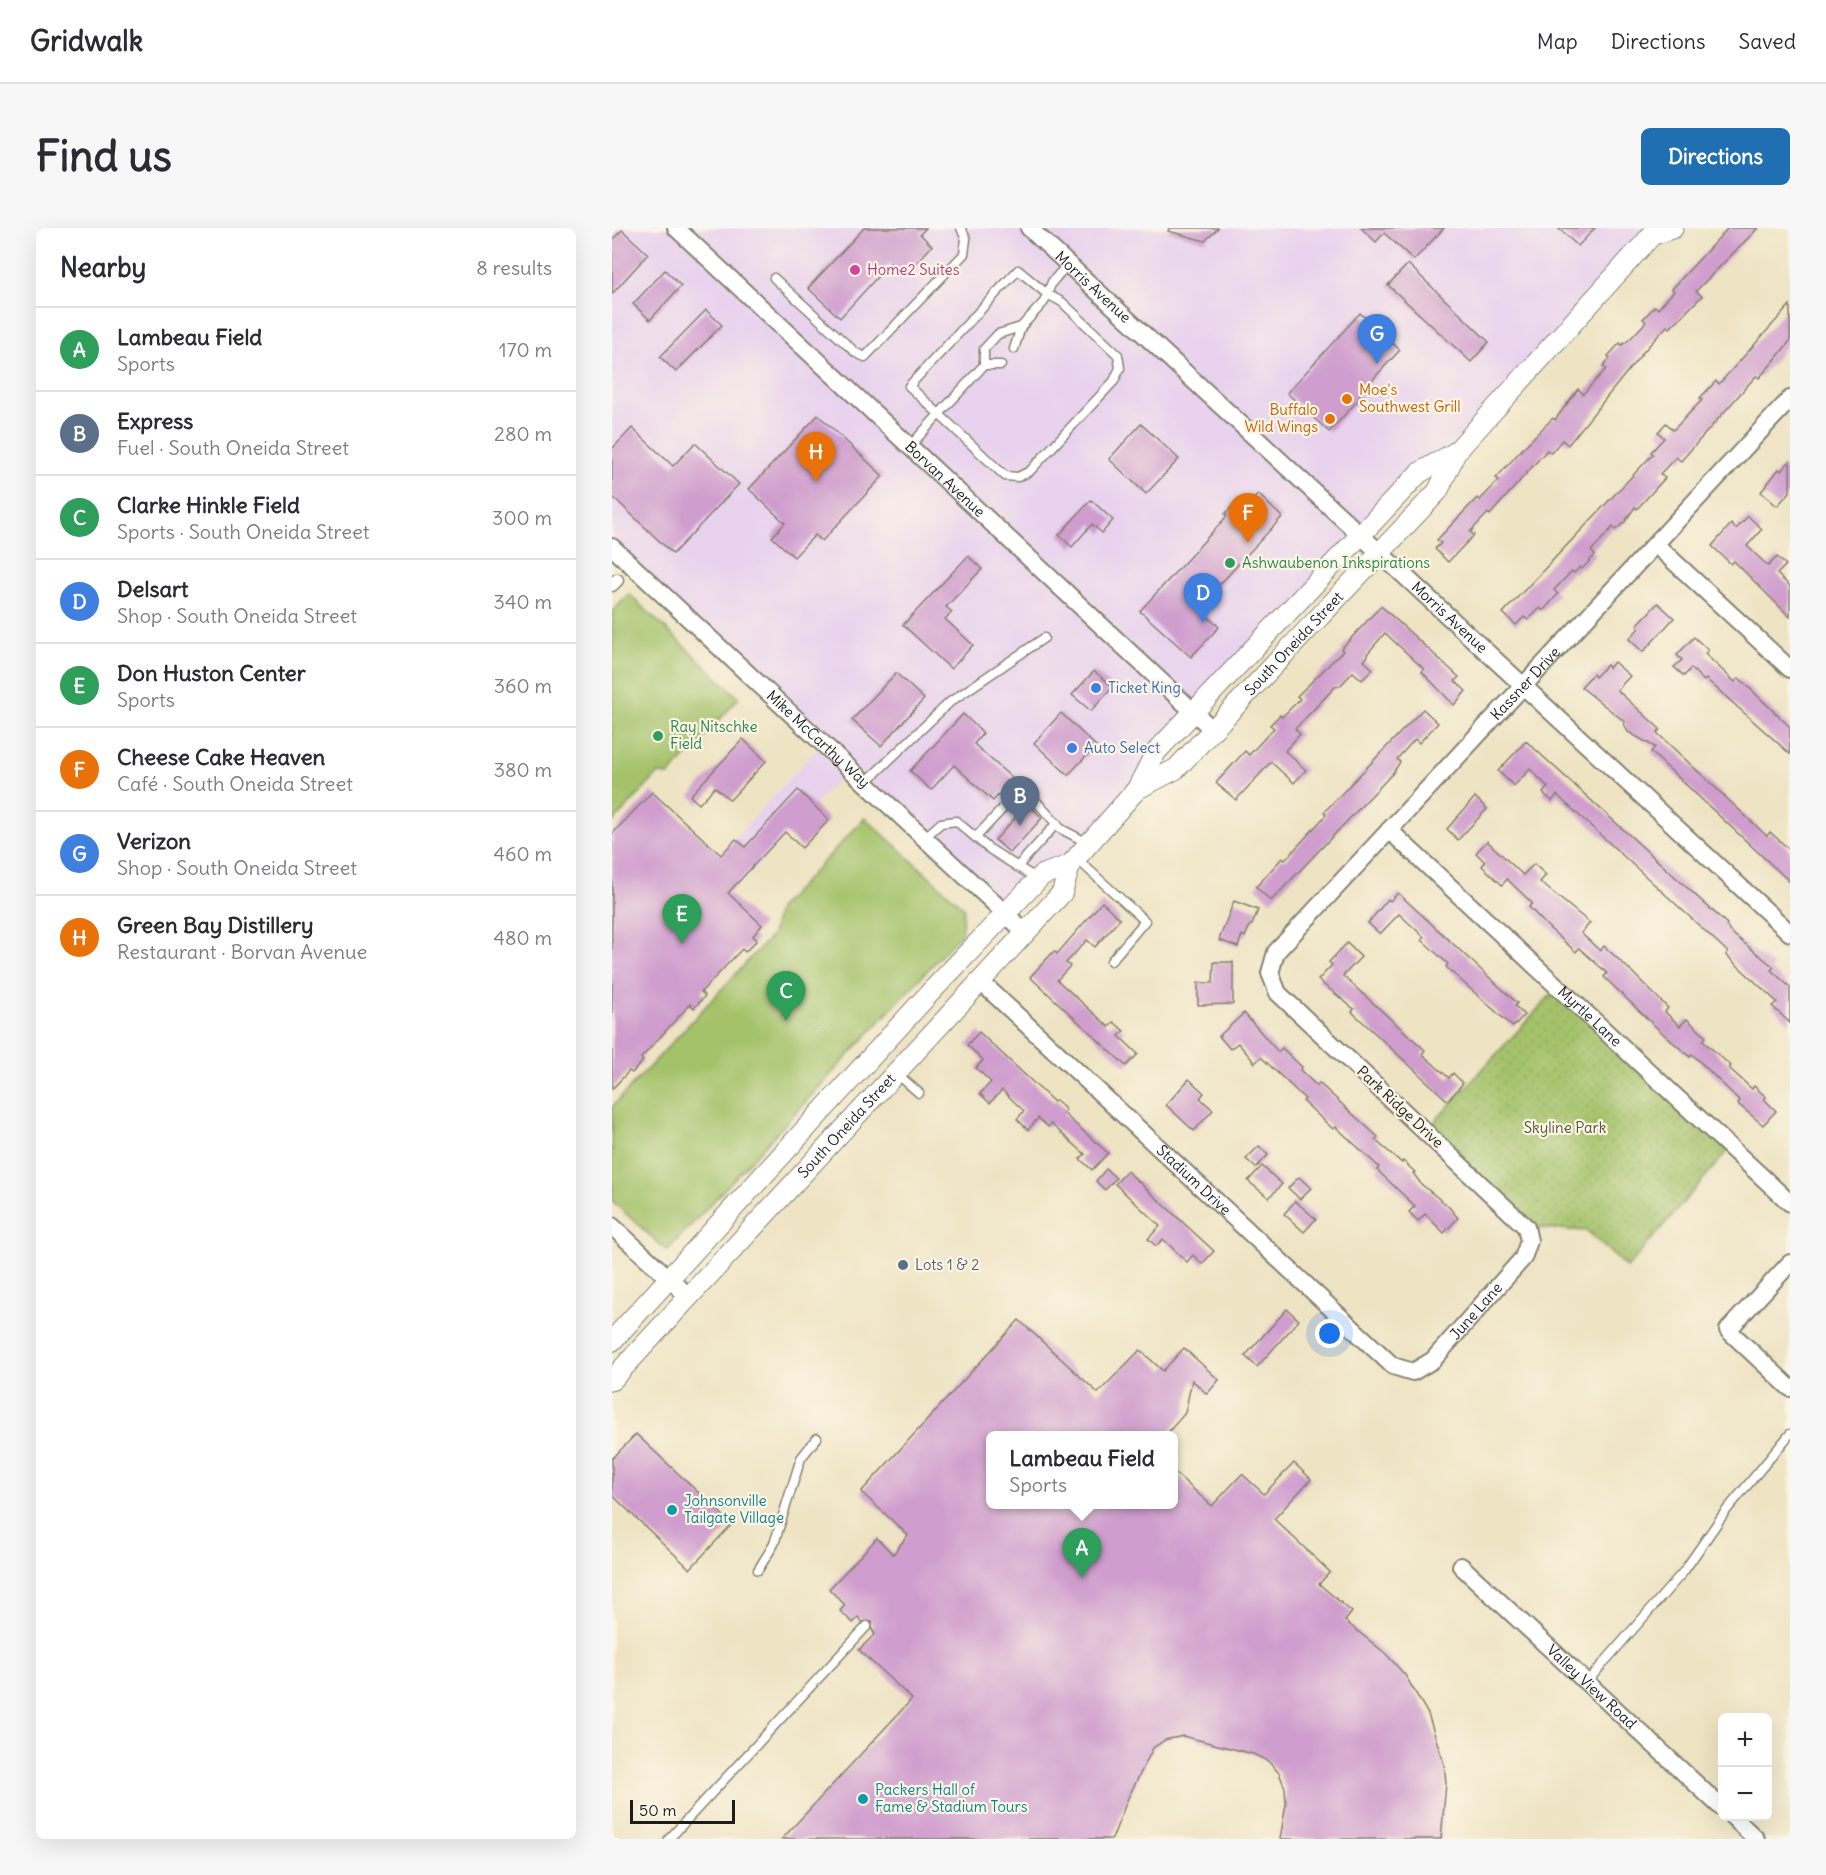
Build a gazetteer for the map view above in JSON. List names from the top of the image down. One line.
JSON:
{"streets":{"street":["Morris Avenue","Borvan Avenue","South Oneida Street","Kassner Drive","Mike McCarthy Way","Myrtle Lane","Park Ridge Drive","Stadium Drive","June Lane","Valley View Road"]},"crossings":[["Morris Avenue","South Oneida Street"],["Morris Avenue","Kassner Drive"],["Borvan Avenue","South Oneida Street"],["South Oneida Street","Mike McCarthy Way"],["South Oneida Street","Stadium Drive"],["Kassner Drive","Myrtle Lane"],["Kassner Drive","Park Ridge Drive"],["Park Ridge Drive","June Lane"],["Stadium Drive","June Lane"]],"parks":["Skyline Park"],"places":["Home2 Suites","Moe's Southwest Grill","Buffalo Wild Wings","Ashwaubenon Inkspirations","Ticket King","Ray Nitschke Field","Auto Select","Lots 1 & 2","Johnsonville Tailgate Village","Packers Hall of Fame & Stadium Tours"],"scale_bar":"50 m","page":{"header":"Gridwalk","nav":["Map","Directions","Saved"],"buttons":"Directions","title":"Find us","heading":["Nearby","8 results"],"list":[{"mark":"A","name":"Lambeau Field","note":"Sports","value":"170 m"},{"mark":"B","name":"Express","note":"Fuel · South Oneida Street","value":"280 m"},{"mark":"C","name":"Clarke Hinkle Field","note":"Sports · South Oneida Street","value":"300 m"},{"mark":"D","name":"Delsart","note":"Shop · South Oneida Street","value":"340 m"},{"mark":"E","name":"Don Huston Center","note":"Sports","value":"360 m"},{"mark":"F","name":"Cheese Cake Heaven","note":"Café · South Oneida Street","value":"380 m"},{"mark":"G","name":"Verizon","note":"Shop · South Oneida Street","value":"460 m"},{"mark":"H","name":"Green Bay Distillery","note":"Restaurant · Borvan Avenue","value":"480 m"}],"pins":["G","H","F","D","B","E","C","A"],"popup":["Lambeau Field","Sports"],"map_buttons":["+","−"],"scale":"50 m"}}
